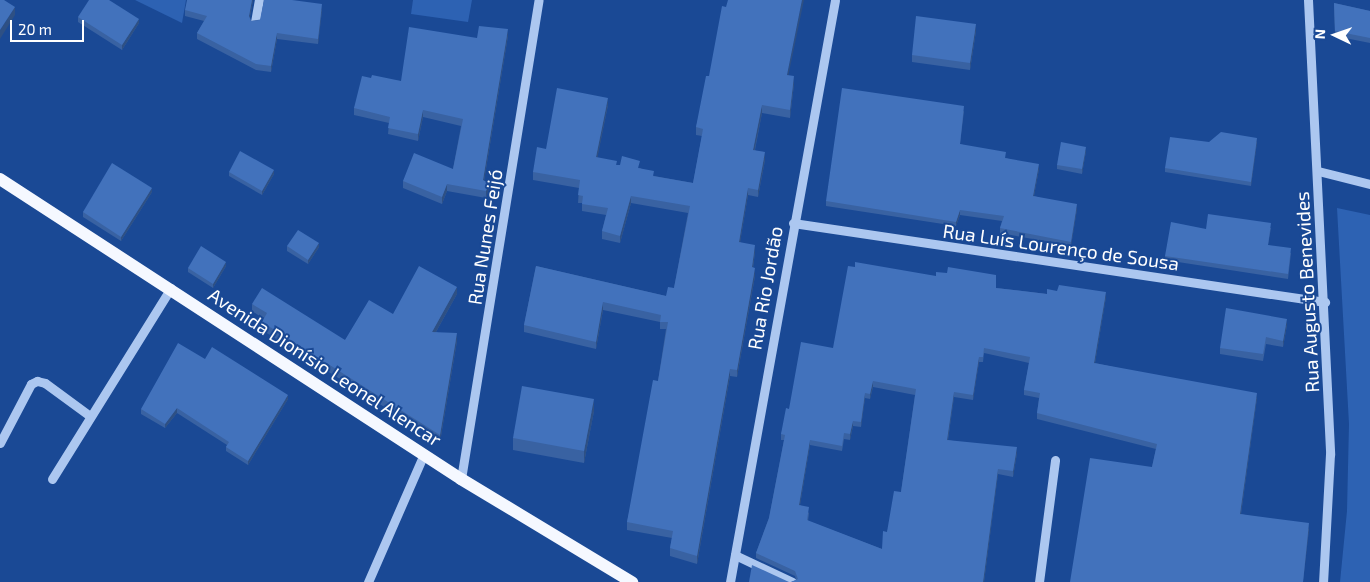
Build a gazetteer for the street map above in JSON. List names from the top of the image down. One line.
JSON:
{"streets":{"main road":["Avenida Dionísio Leonel Alencar"],"street":["Rua Nunes Feijó","Rua Luís Lourenço de Sousa","Rua Rio Jordão","Rua Augusto Benevides"]},"crossings":[["Rua Nunes Feijó","Avenida Dionísio Leonel Alencar"],["Rua Luís Lourenço de Sousa","Rua Rio Jordão"],["Rua Luís Lourenço de Sousa","Rua Augusto Benevides"]],"scale_bar":"20 m","north":"left"}
